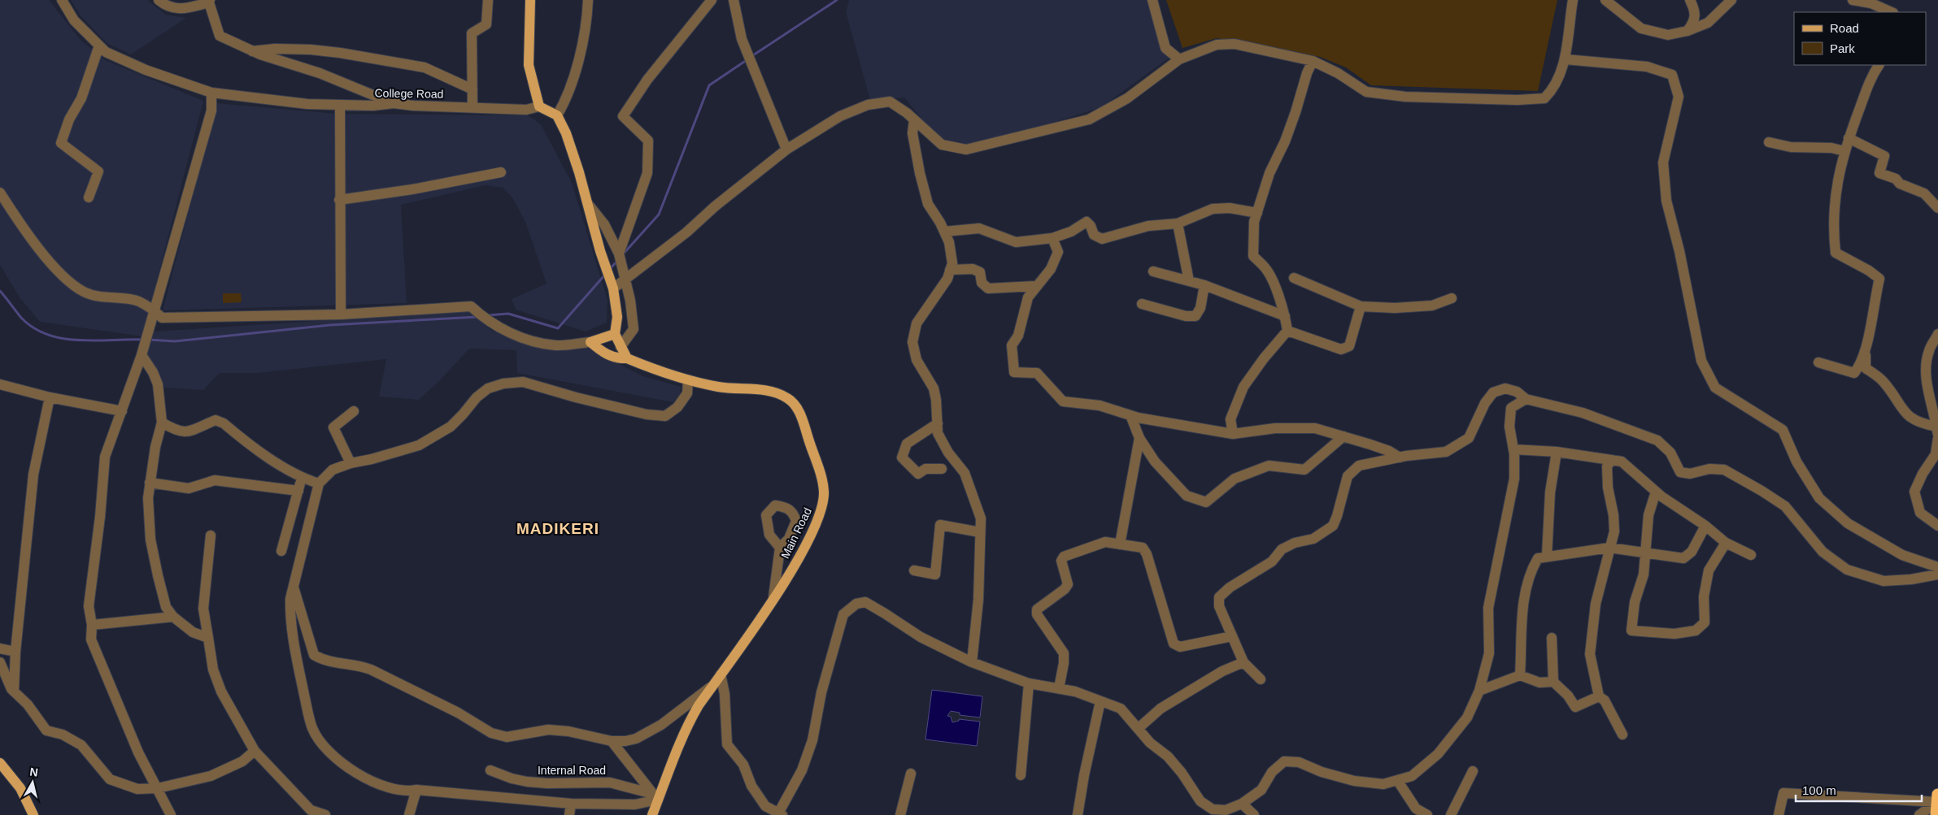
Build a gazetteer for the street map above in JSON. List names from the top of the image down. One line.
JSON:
{"streets":{"main road":["Main Road"],"street":["College Road","Internal Road"]},"crossings":[["Main Road","Internal Road"]],"districts":["MADIKERI"],"legend":["Road","Park"],"scale_bar":"100 m","north":"top"}
